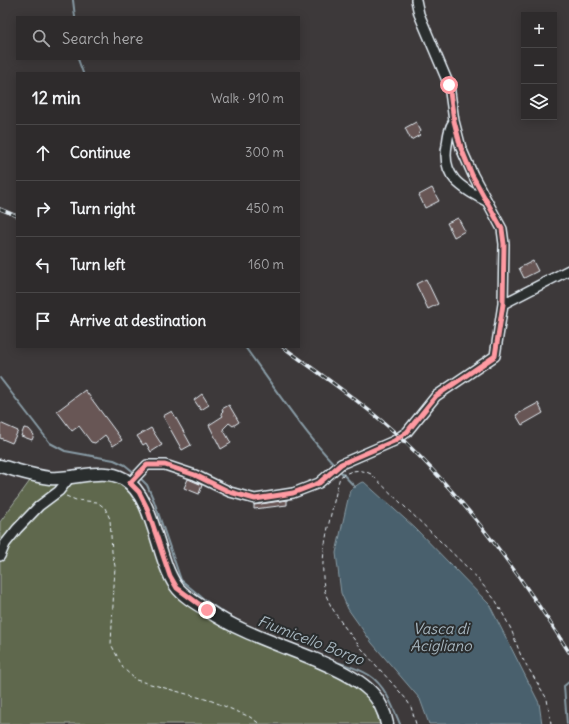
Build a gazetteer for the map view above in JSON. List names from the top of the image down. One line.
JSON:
{"water":["Vasca di Acigliano","Fiumicello Borgo"],"page":{"map_buttons":["+","−"],"search":"Search here","heading":["12 min","Walk · 910 m"],"list":[["Continue","300 m"],["Turn right","450 m"],["Turn left","160 m"],"Arrive at destination"]}}
